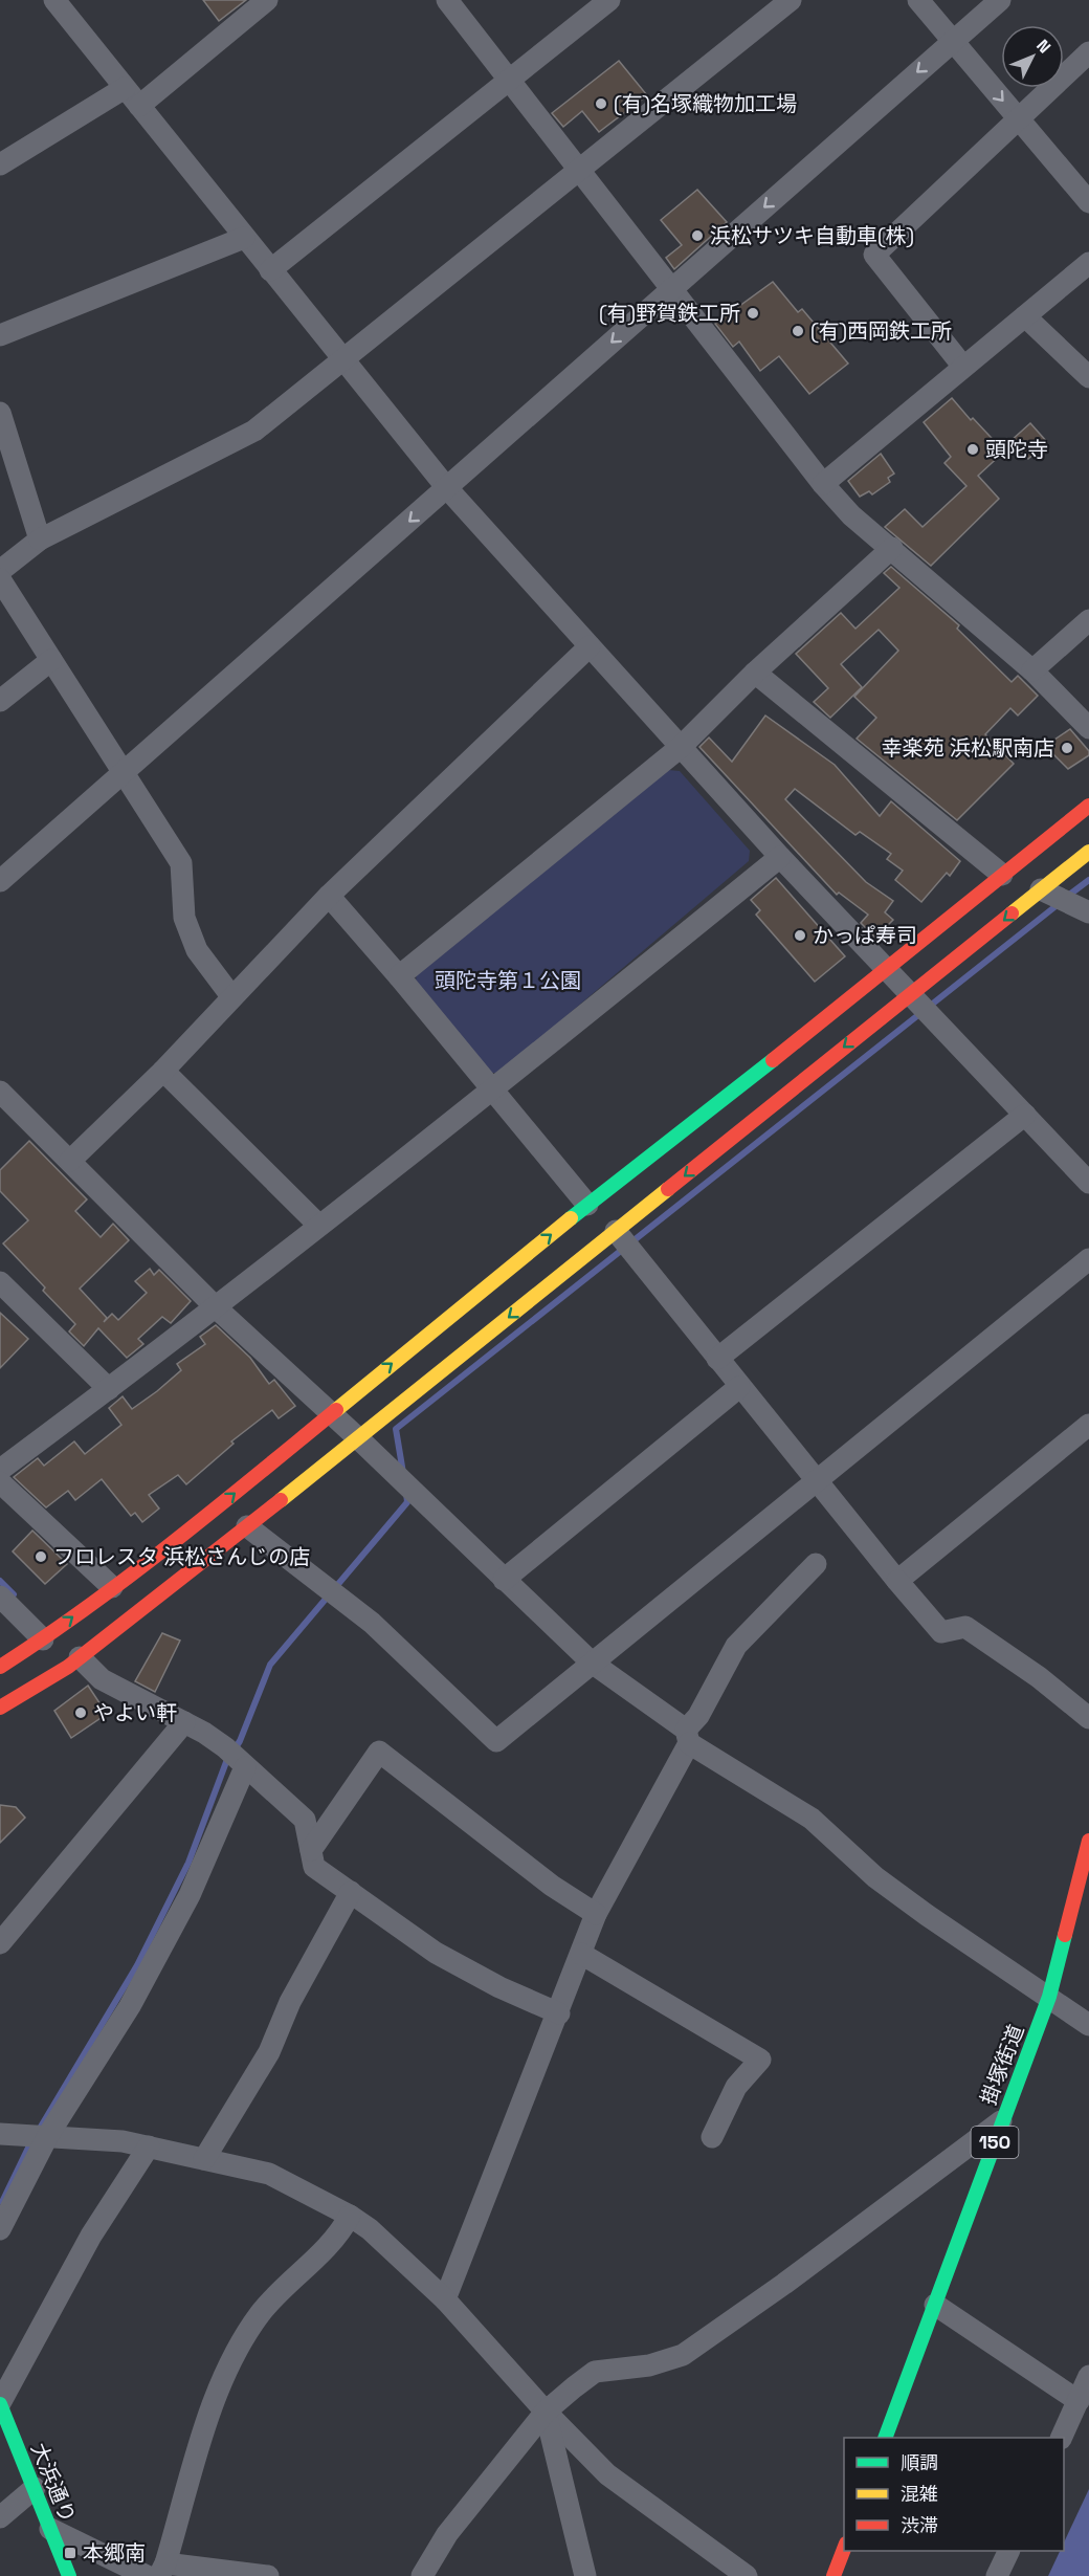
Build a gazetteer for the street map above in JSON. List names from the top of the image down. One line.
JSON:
{"streets":{"main road":["掛塚街道","150","大浜通り"]},"parks":["頭陀寺第１公園"],"places":{"other":["(有)名塚織物加工場","浜松サツキ自動車(株)","(有)野賀鉄工所","(有)西岡鉄工所","頭陀寺","幸楽苑 浜松駅南店","かっぱ寿司","フロレスタ 浜松さんじの店","やよい軒"],"transit":["本郷南"]},"legend":["順調","混雑","渋滞"],"north":"top right"}
